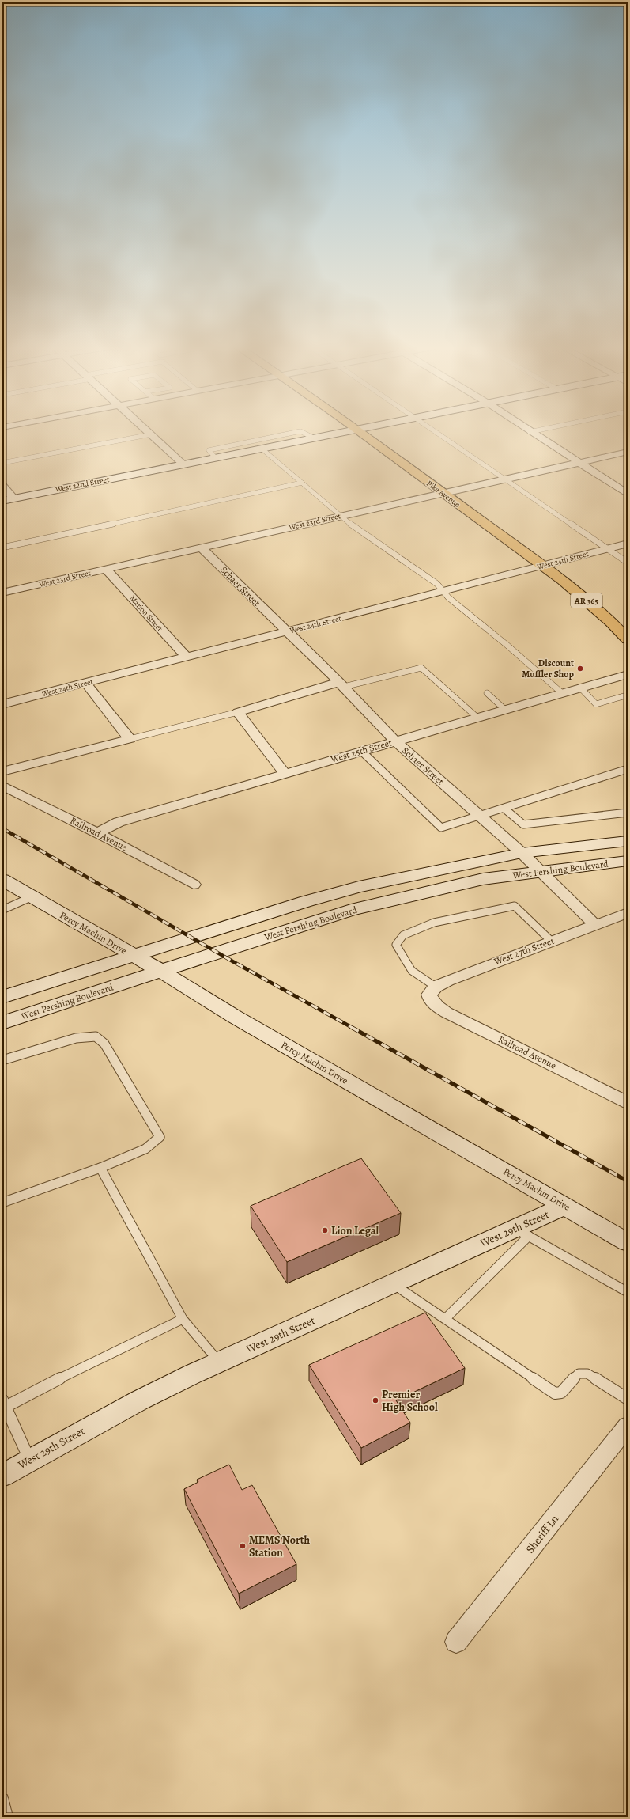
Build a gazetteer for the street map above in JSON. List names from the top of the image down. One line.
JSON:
{"streets":{"main road":["West 22nd Street","Pike Avenue","AR 365","West Pershing Boulevard","Percy Machin Drive","West 29th Street"],"street":["West 23rd Street","West 24th Street","Schaer Street","Marion Street","West 25th Street","Railroad Avenue","West 27th Street","Sheriff Ln"]},"crossings":[["Pike Avenue","West 23rd Street"],["Pike Avenue","West 24th Street"],["West 23rd Street","Schaer Street"],["West 23rd Street","Marion Street"],["West 24th Street","Schaer Street"],["West 24th Street","Marion Street"],["Schaer Street","West 25th Street"],["Schaer Street","West Pershing Boulevard"],["Schaer Street","West 27th Street"],["West 25th Street","Railroad Avenue"],["Railroad Avenue","West 27th Street"],["West Pershing Boulevard","Percy Machin Drive"],["Percy Machin Drive","West 29th Street"]],"places":["Discount Muffler Shop","Lion Legal","Premier High School","MEMS North Station"]}
